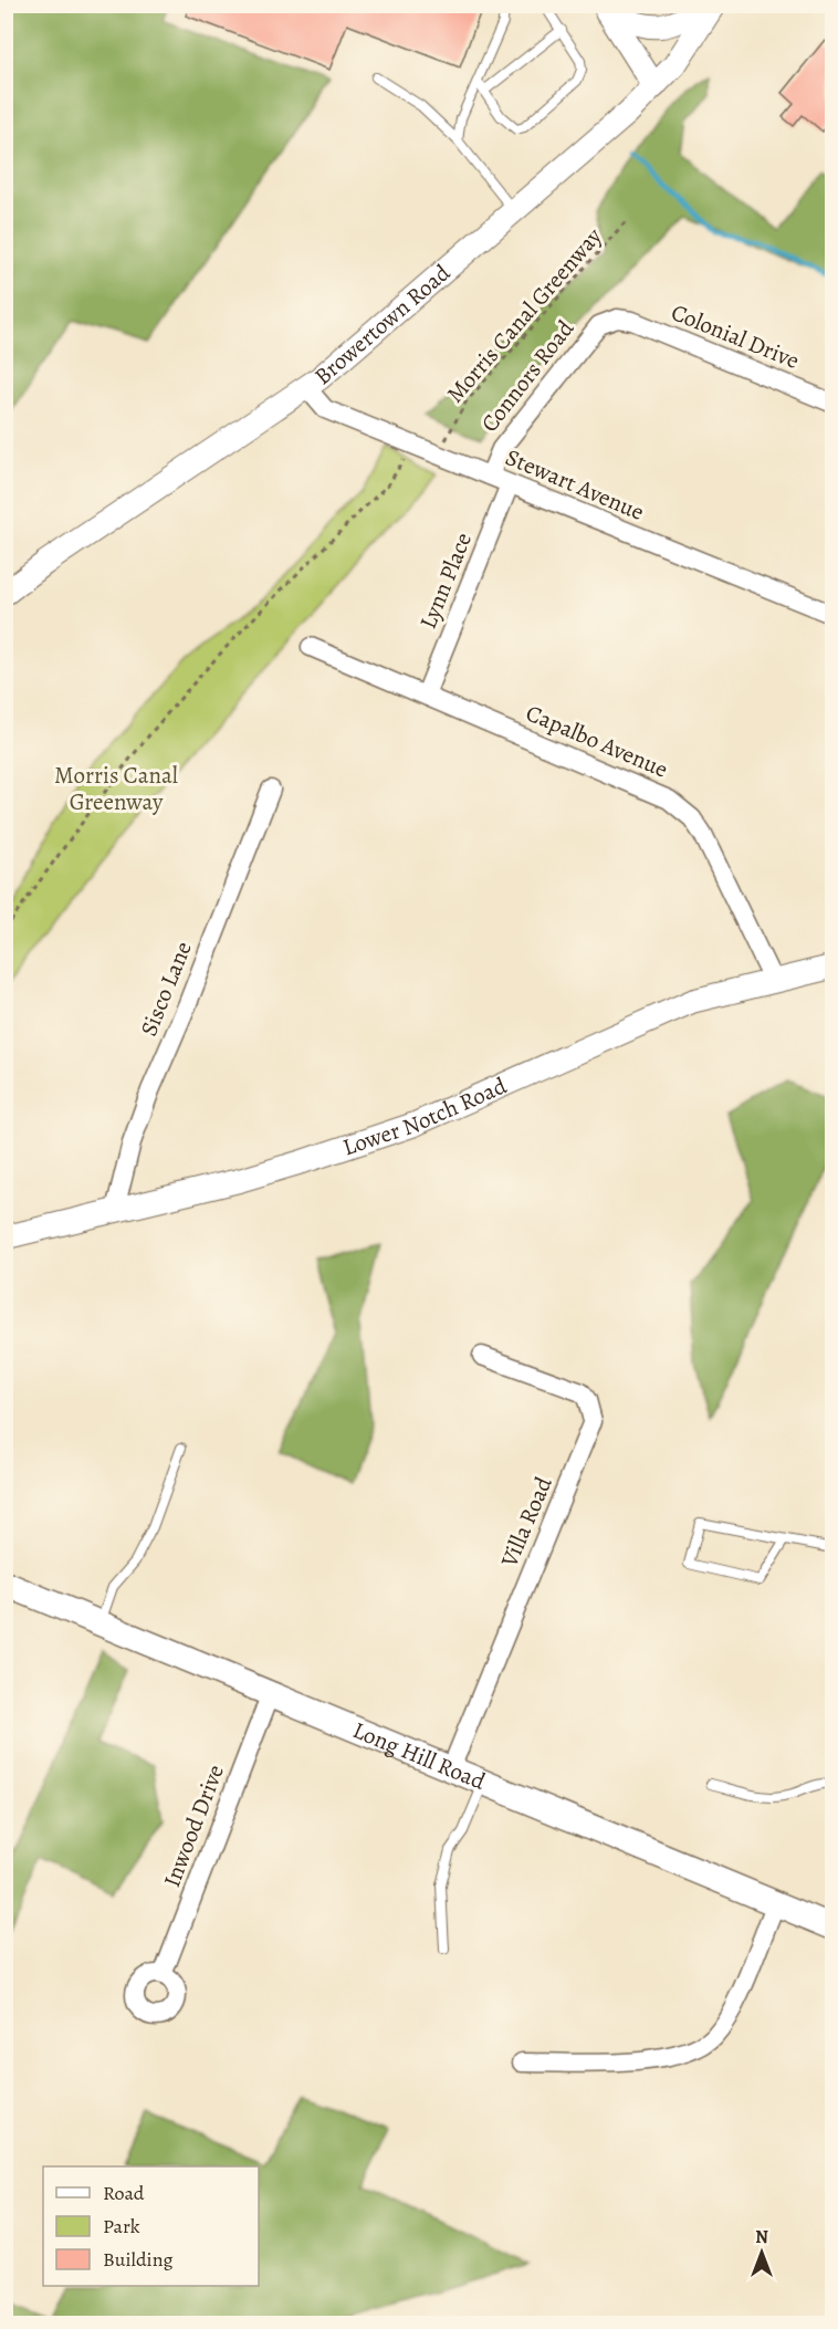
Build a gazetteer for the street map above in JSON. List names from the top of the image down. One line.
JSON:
{"streets":{"main road":["Long Hill Road"],"street":["Browertown Road","Colonial Drive","Connors Road","Stewart Avenue","Lynn Place","Capalbo Avenue","Sisco Lane","Lower Notch Road","Villa Road","Inwood Drive"],"path":["Morris Canal Greenway"]},"crossings":[["Morris Canal Greenway","Stewart Avenue"],["Browertown Road","Stewart Avenue"],["Colonial Drive","Connors Road"],["Connors Road","Stewart Avenue"],["Stewart Avenue","Lynn Place"],["Lynn Place","Capalbo Avenue"],["Capalbo Avenue","Lower Notch Road"],["Sisco Lane","Lower Notch Road"],["Villa Road","Long Hill Road"],["Long Hill Road","Inwood Drive"]],"parks":["Morris Canal Greenway"],"legend":["Road","Park","Building"],"north":"top"}
